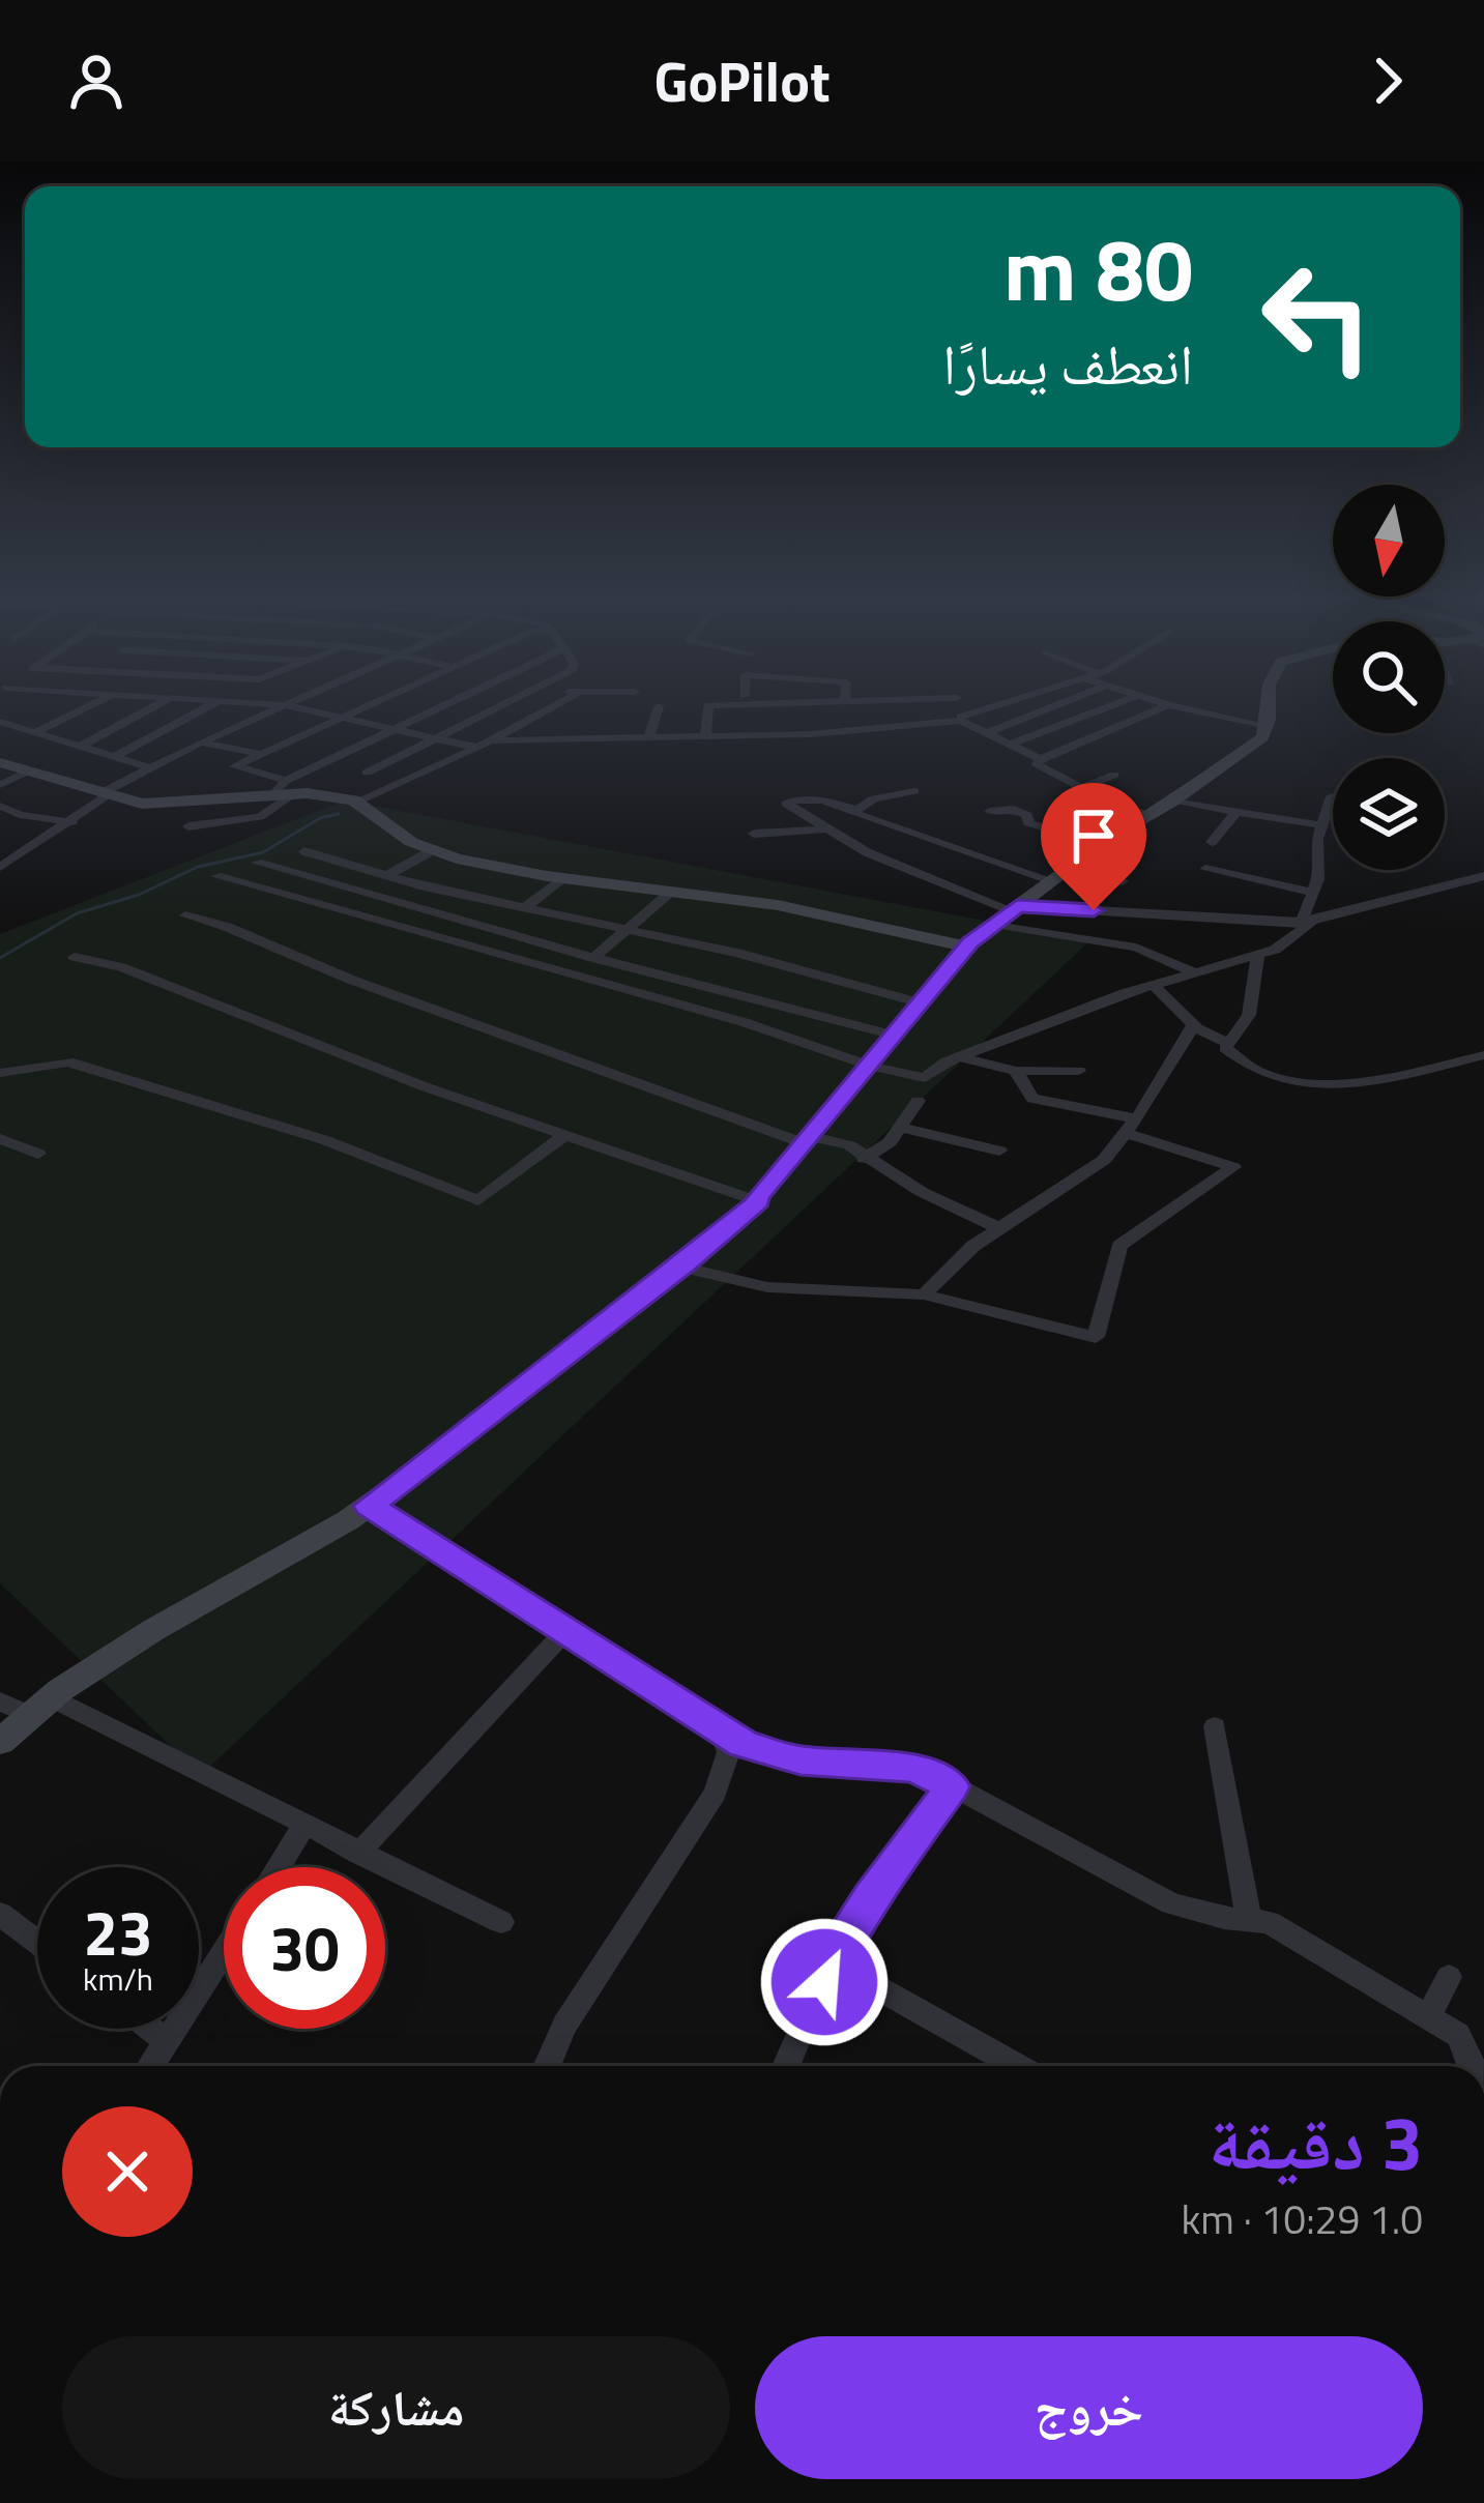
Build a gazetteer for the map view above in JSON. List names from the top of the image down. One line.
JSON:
{"north":"bottom","page":{"header":"GoPilot","turn":["80 m","انعطف يسارًا"],"speed":"23 km/h","limit":"30","heading":["3 دقيقة","1.0 km · 10:29"],"buttons":["خروج","مشاركة"]}}
